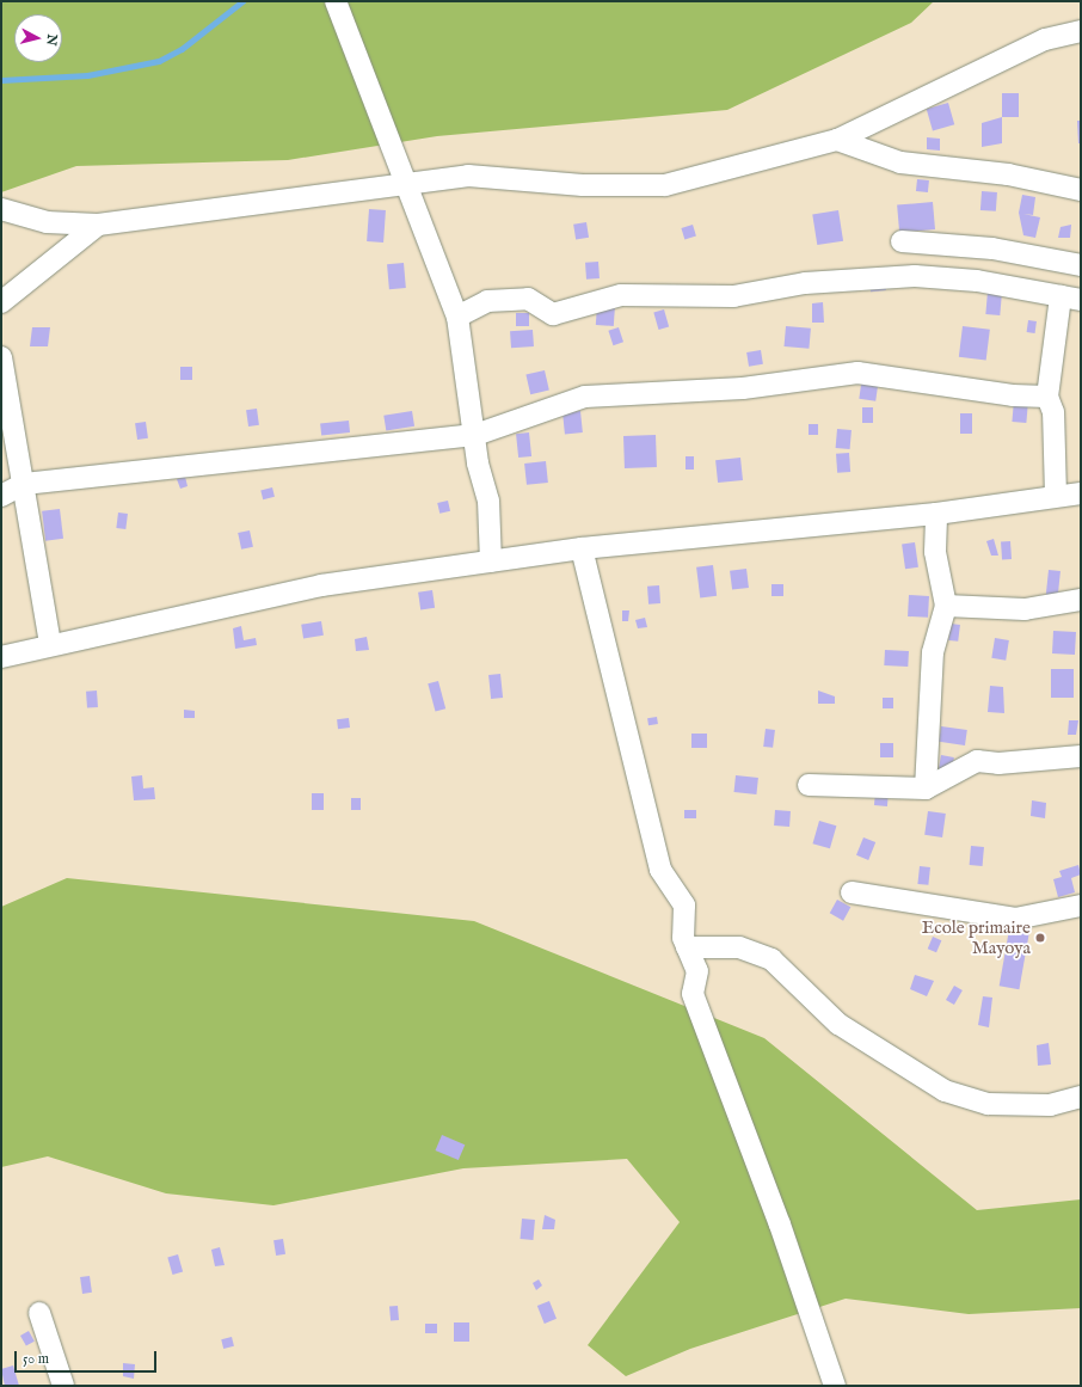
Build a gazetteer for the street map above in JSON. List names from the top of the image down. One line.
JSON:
{"places":["Ecole primaire Mayoya"],"scale_bar":"50 m","north":"right"}
